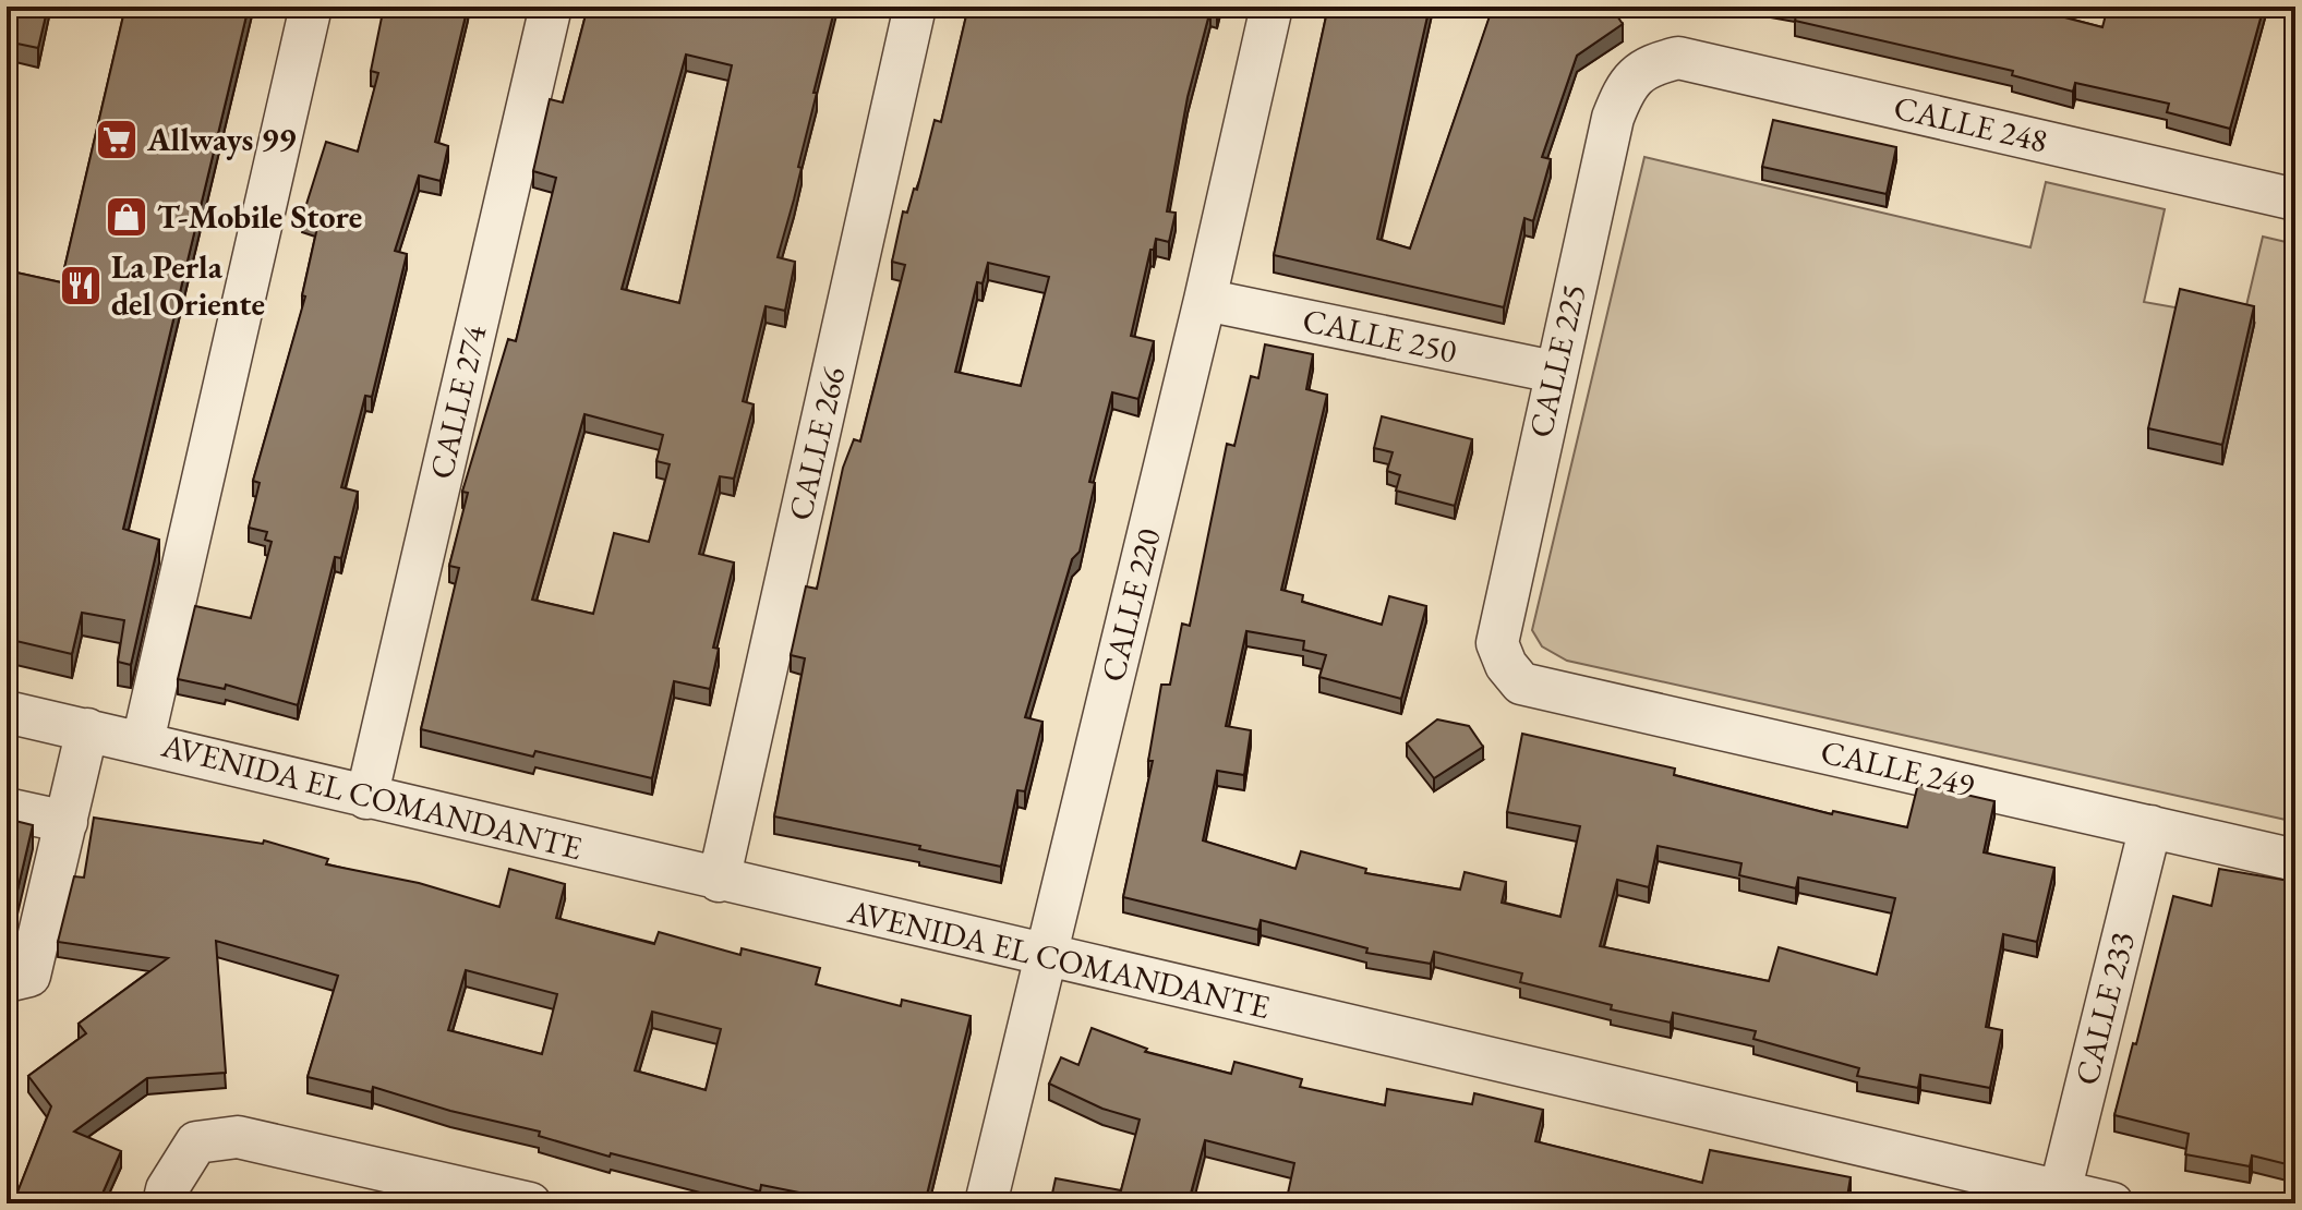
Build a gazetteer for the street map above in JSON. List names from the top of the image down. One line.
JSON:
{"streets":{"street":["CALLE 248","CALLE 250","CALLE 225","CALLE 274","CALLE 266","CALLE 220","CALLE 249","AVENIDA EL COMANDANTE","CALLE 233"]},"crossings":[["CALLE 248","CALLE 225"],["CALLE 250","CALLE 225"],["CALLE 250","CALLE 220"],["CALLE 225","CALLE 249"],["CALLE 274","AVENIDA EL COMANDANTE"],["CALLE 266","AVENIDA EL COMANDANTE"],["CALLE 220","AVENIDA EL COMANDANTE"],["CALLE 249","CALLE 233"],["AVENIDA EL COMANDANTE","CALLE 233"]],"places":{"supermarket":["Allways 99"],"shop":["T-Mobile Store"],"restaurant":["La Perla del Oriente"]}}
